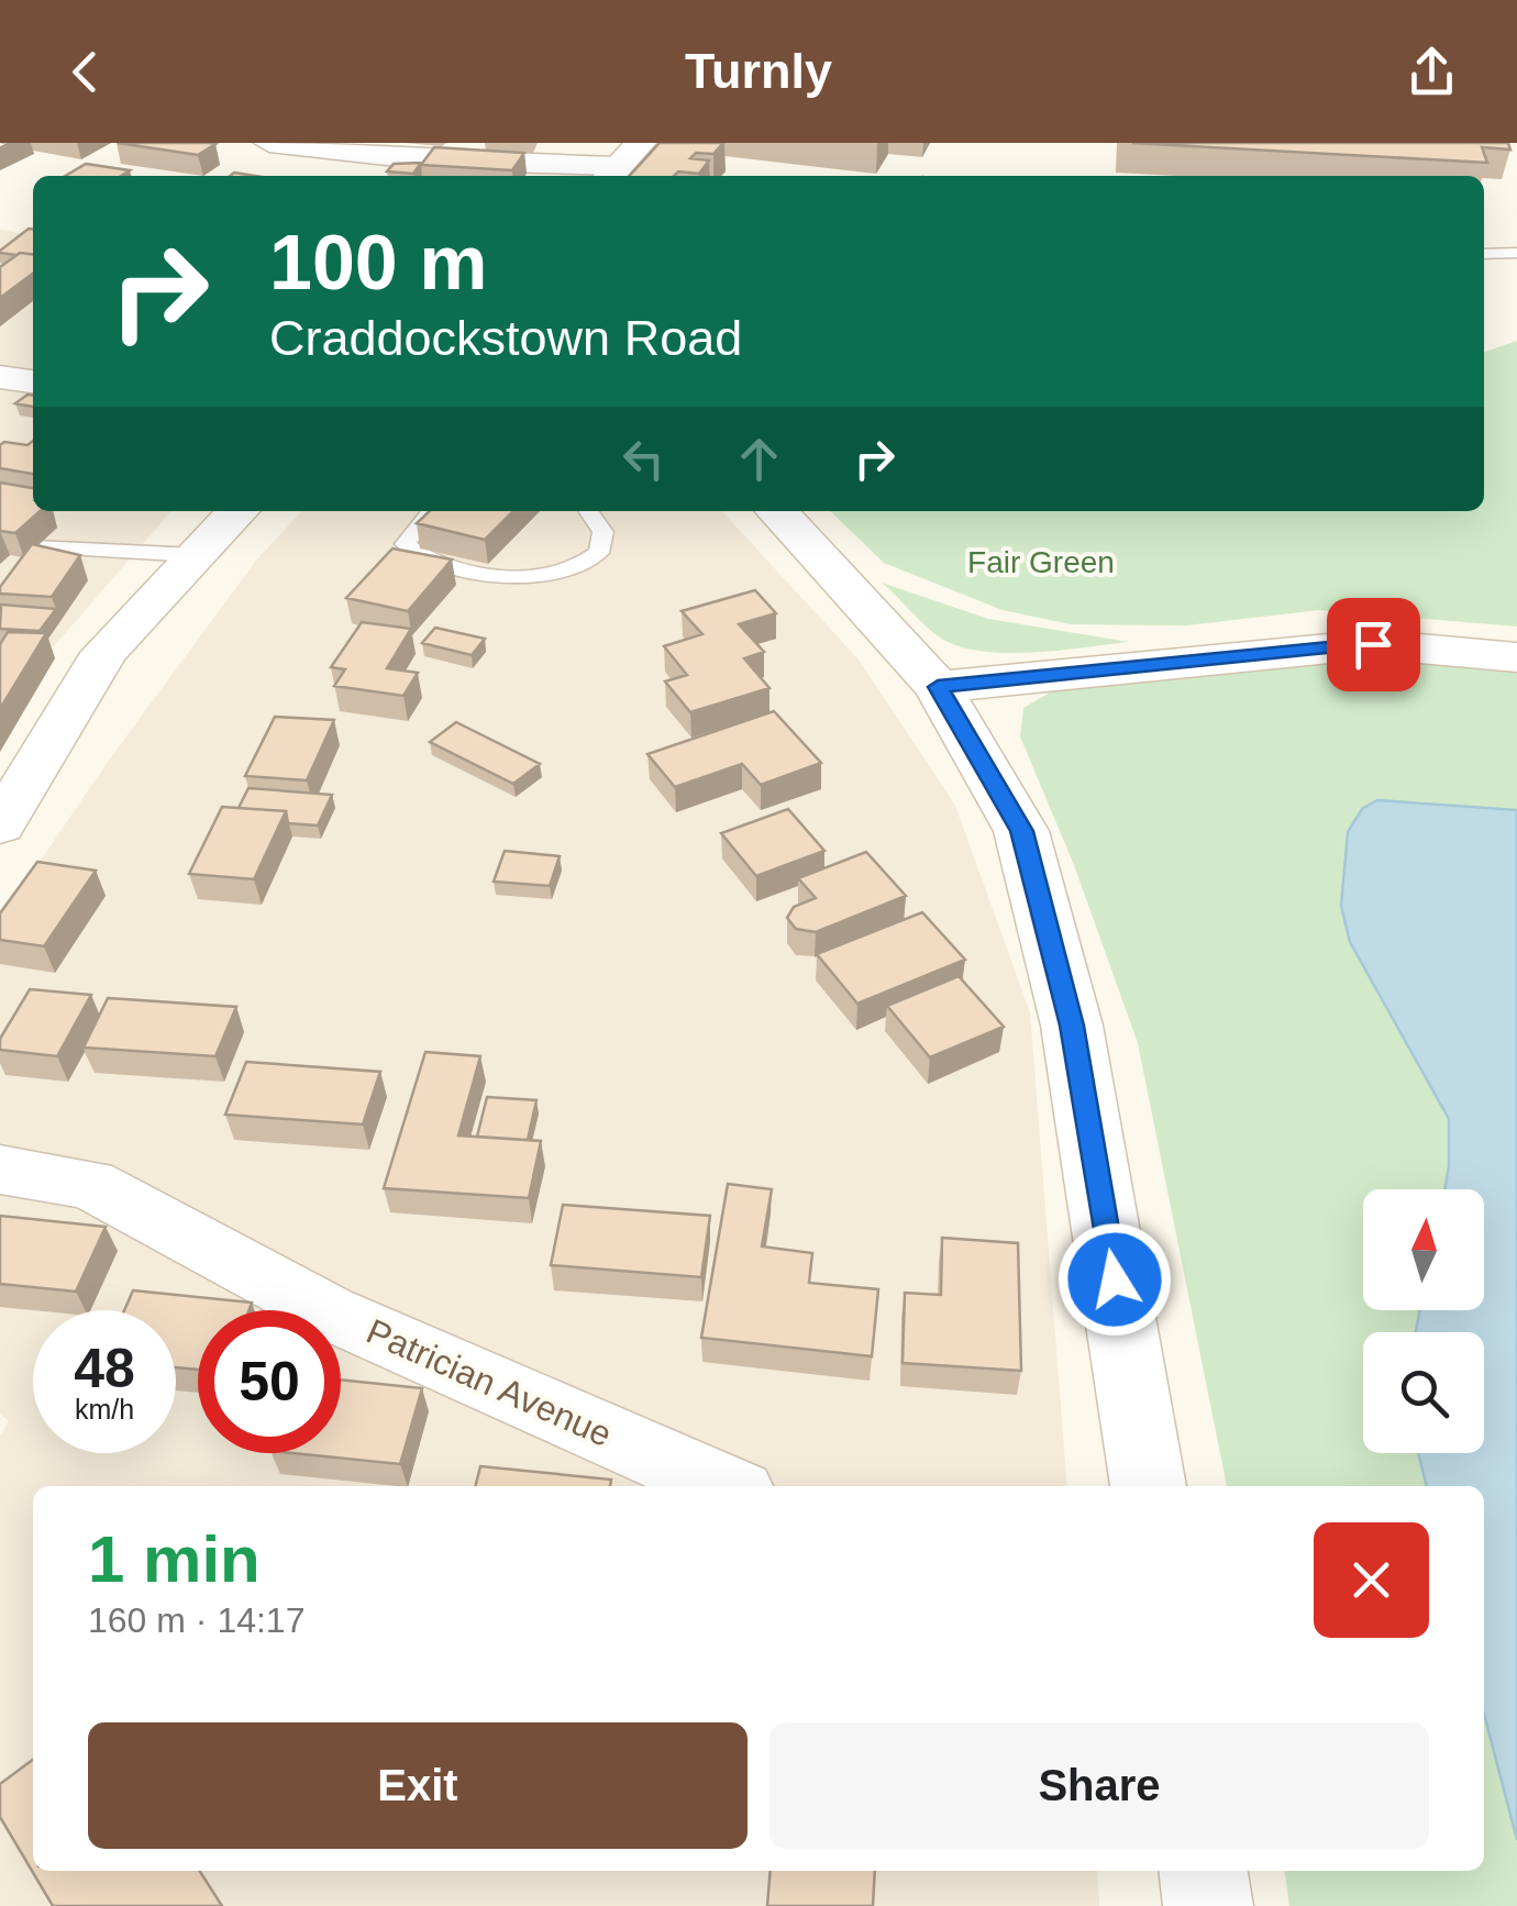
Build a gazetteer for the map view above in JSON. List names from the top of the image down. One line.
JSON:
{"streets":{"street":["Patrician Avenue"]},"parks":["Fair Green"],"north":"top","page":{"header":"Turnly","turn":["100 m","Craddockstown Road"],"speed":"48 km/h","limit":"50","heading":["1 min","160 m · 14:17"],"buttons":["Exit","Share"]}}
